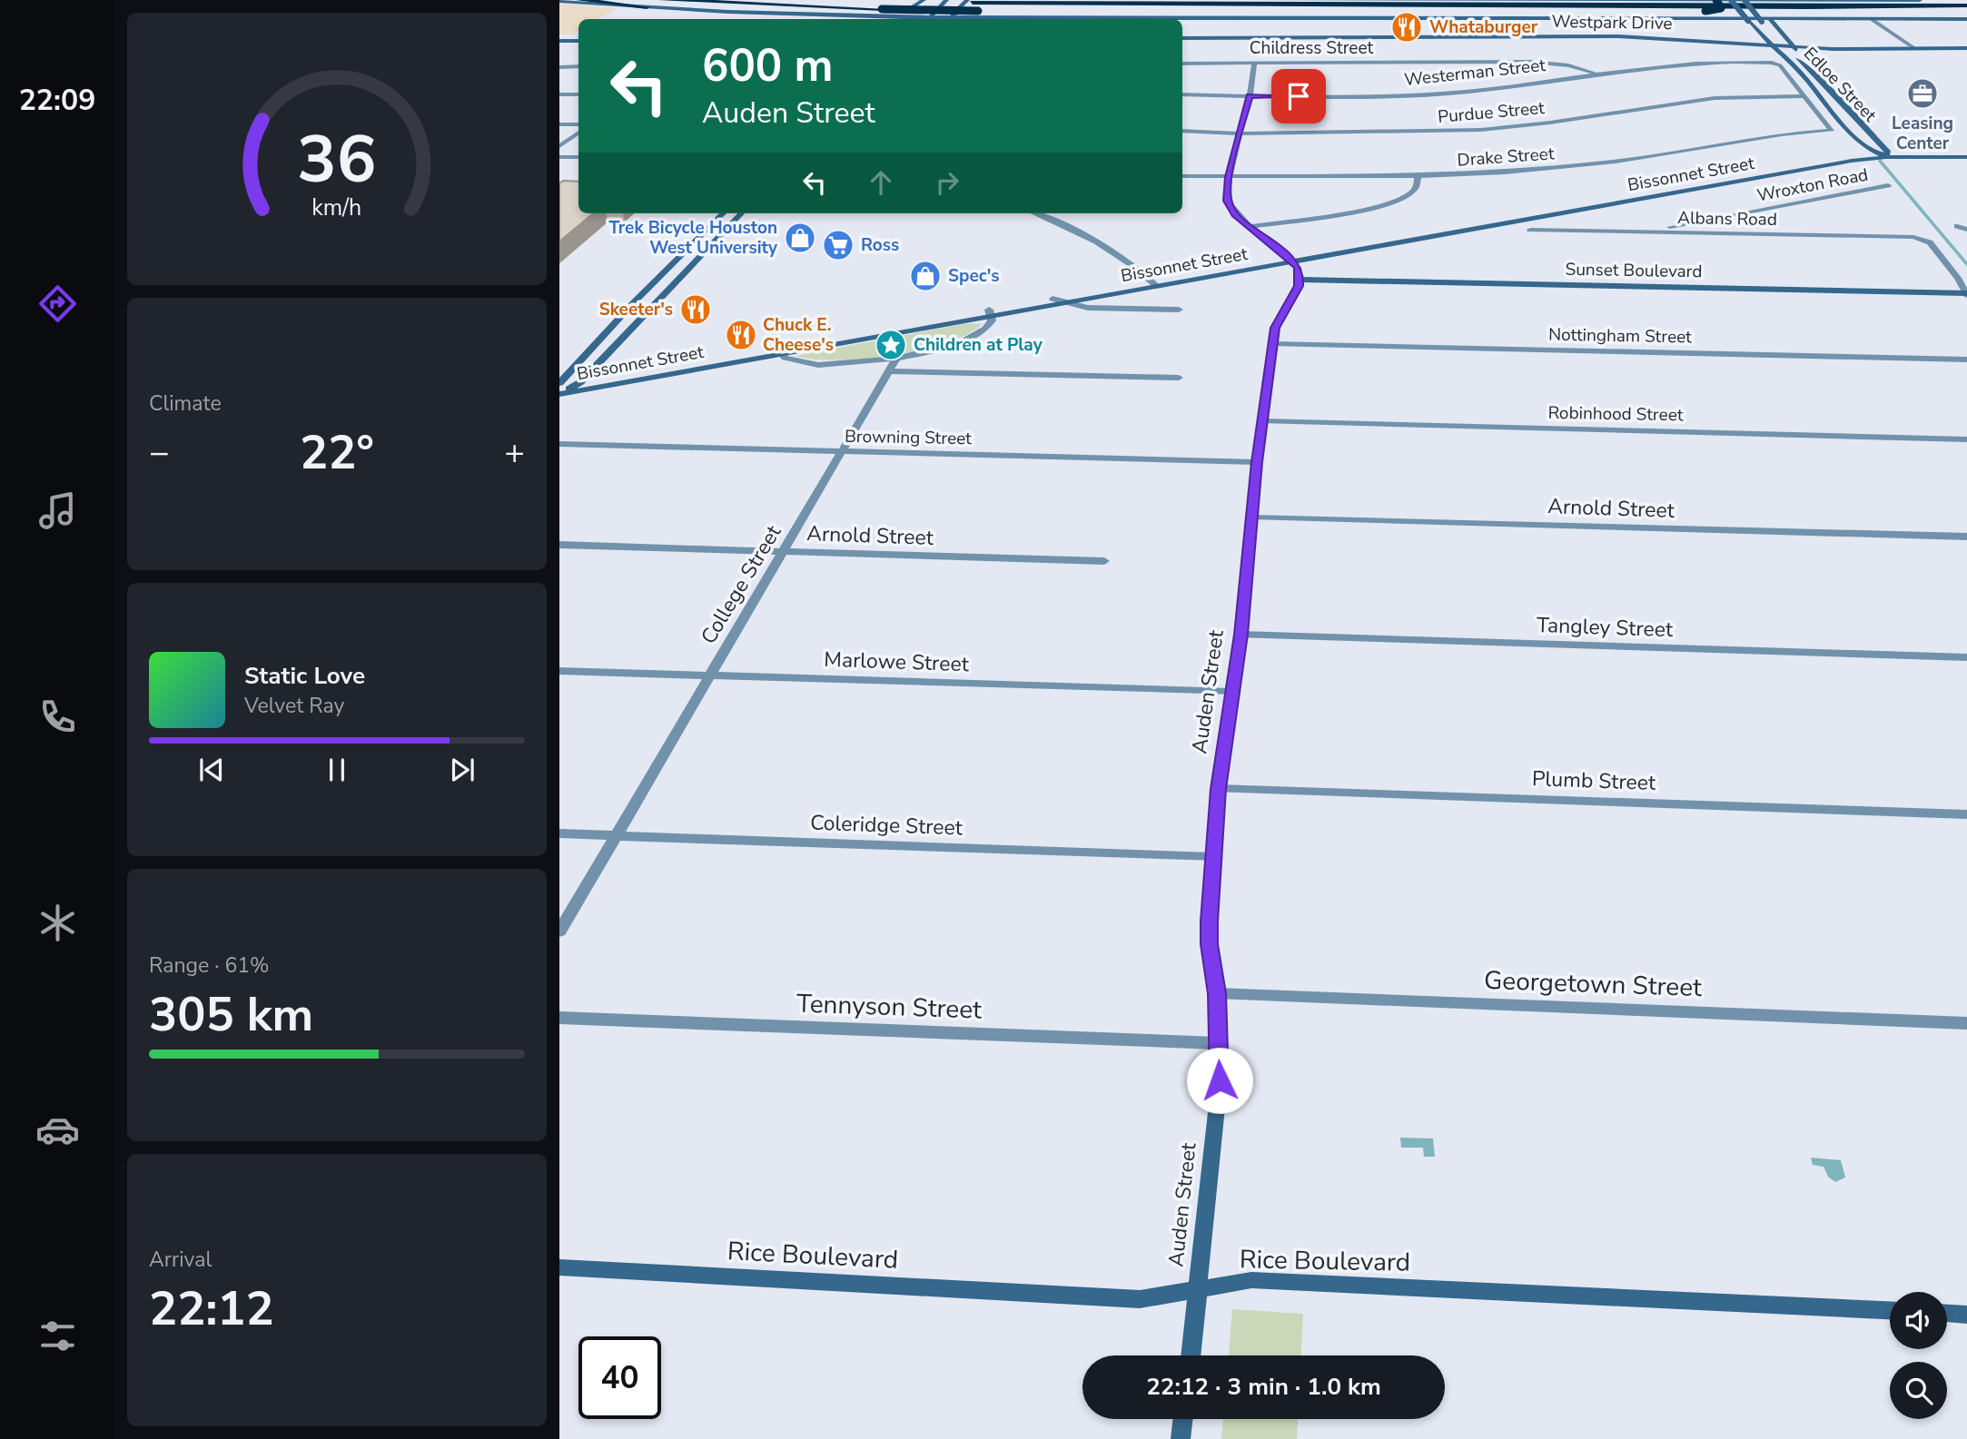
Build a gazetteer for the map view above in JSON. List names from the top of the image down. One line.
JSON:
{"streets":{"main road":["Westpark Drive","Edloe Street","Bissonnet Street","Sunset Boulevard","Auden Street","Rice Boulevard"],"street":["Childress Street","Westerman Street","Purdue Street","Drake Street","Wroxton Road","Albans Road","Nottingham Street","Robinhood Street","Browning Street","Arnold Street","College Street","Tangley Street","Marlowe Street","Plumb Street","Coleridge Street","Georgetown Street","Tennyson Street"]},"crossings":[["Westpark Drive","Edloe Street"],["Childress Street","Westerman Street"],["Westerman Street","Edloe Street"],["Edloe Street","Purdue Street"],["Edloe Street","Drake Street"],["Edloe Street","Bissonnet Street"],["Wroxton Road","Albans Road"],["Albans Road","Sunset Boulevard"],["Sunset Boulevard","Auden Street"],["Nottingham Street","Auden Street"],["Robinhood Street","Auden Street"],["Browning Street","College Street"],["Browning Street","Auden Street"],["Arnold Street","College Street"],["Arnold Street","Auden Street"],["College Street","Marlowe Street"],["College Street","Coleridge Street"],["Tangley Street","Auden Street"],["Marlowe Street","Auden Street"],["Auden Street","Plumb Street"],["Auden Street","Coleridge Street"],["Auden Street","Georgetown Street"],["Auden Street","Tennyson Street"],["Auden Street","Rice Boulevard"]],"places":{"restaurant":["Whataburger","Skeeter's","Chuck E. Cheese's"],"office":["Leasing Center"],"shop":["Trek Bicycle Houston West University","Spec's"],"supermarket":["Ross"],"place":["Children at Play"]},"page":{"tabs":"22:09","turn":["600 m","Auden Street"],"tile":["Climate",["Range · 61%","305 km"],["Arrival","22:12"]],"heat":["−","22°","+"],"song":["Static Love","Velvet Ray"],"limit":"40","trip":"22:12 · 3 min · 1.0 km","gauge":["36","km/h"]}}
